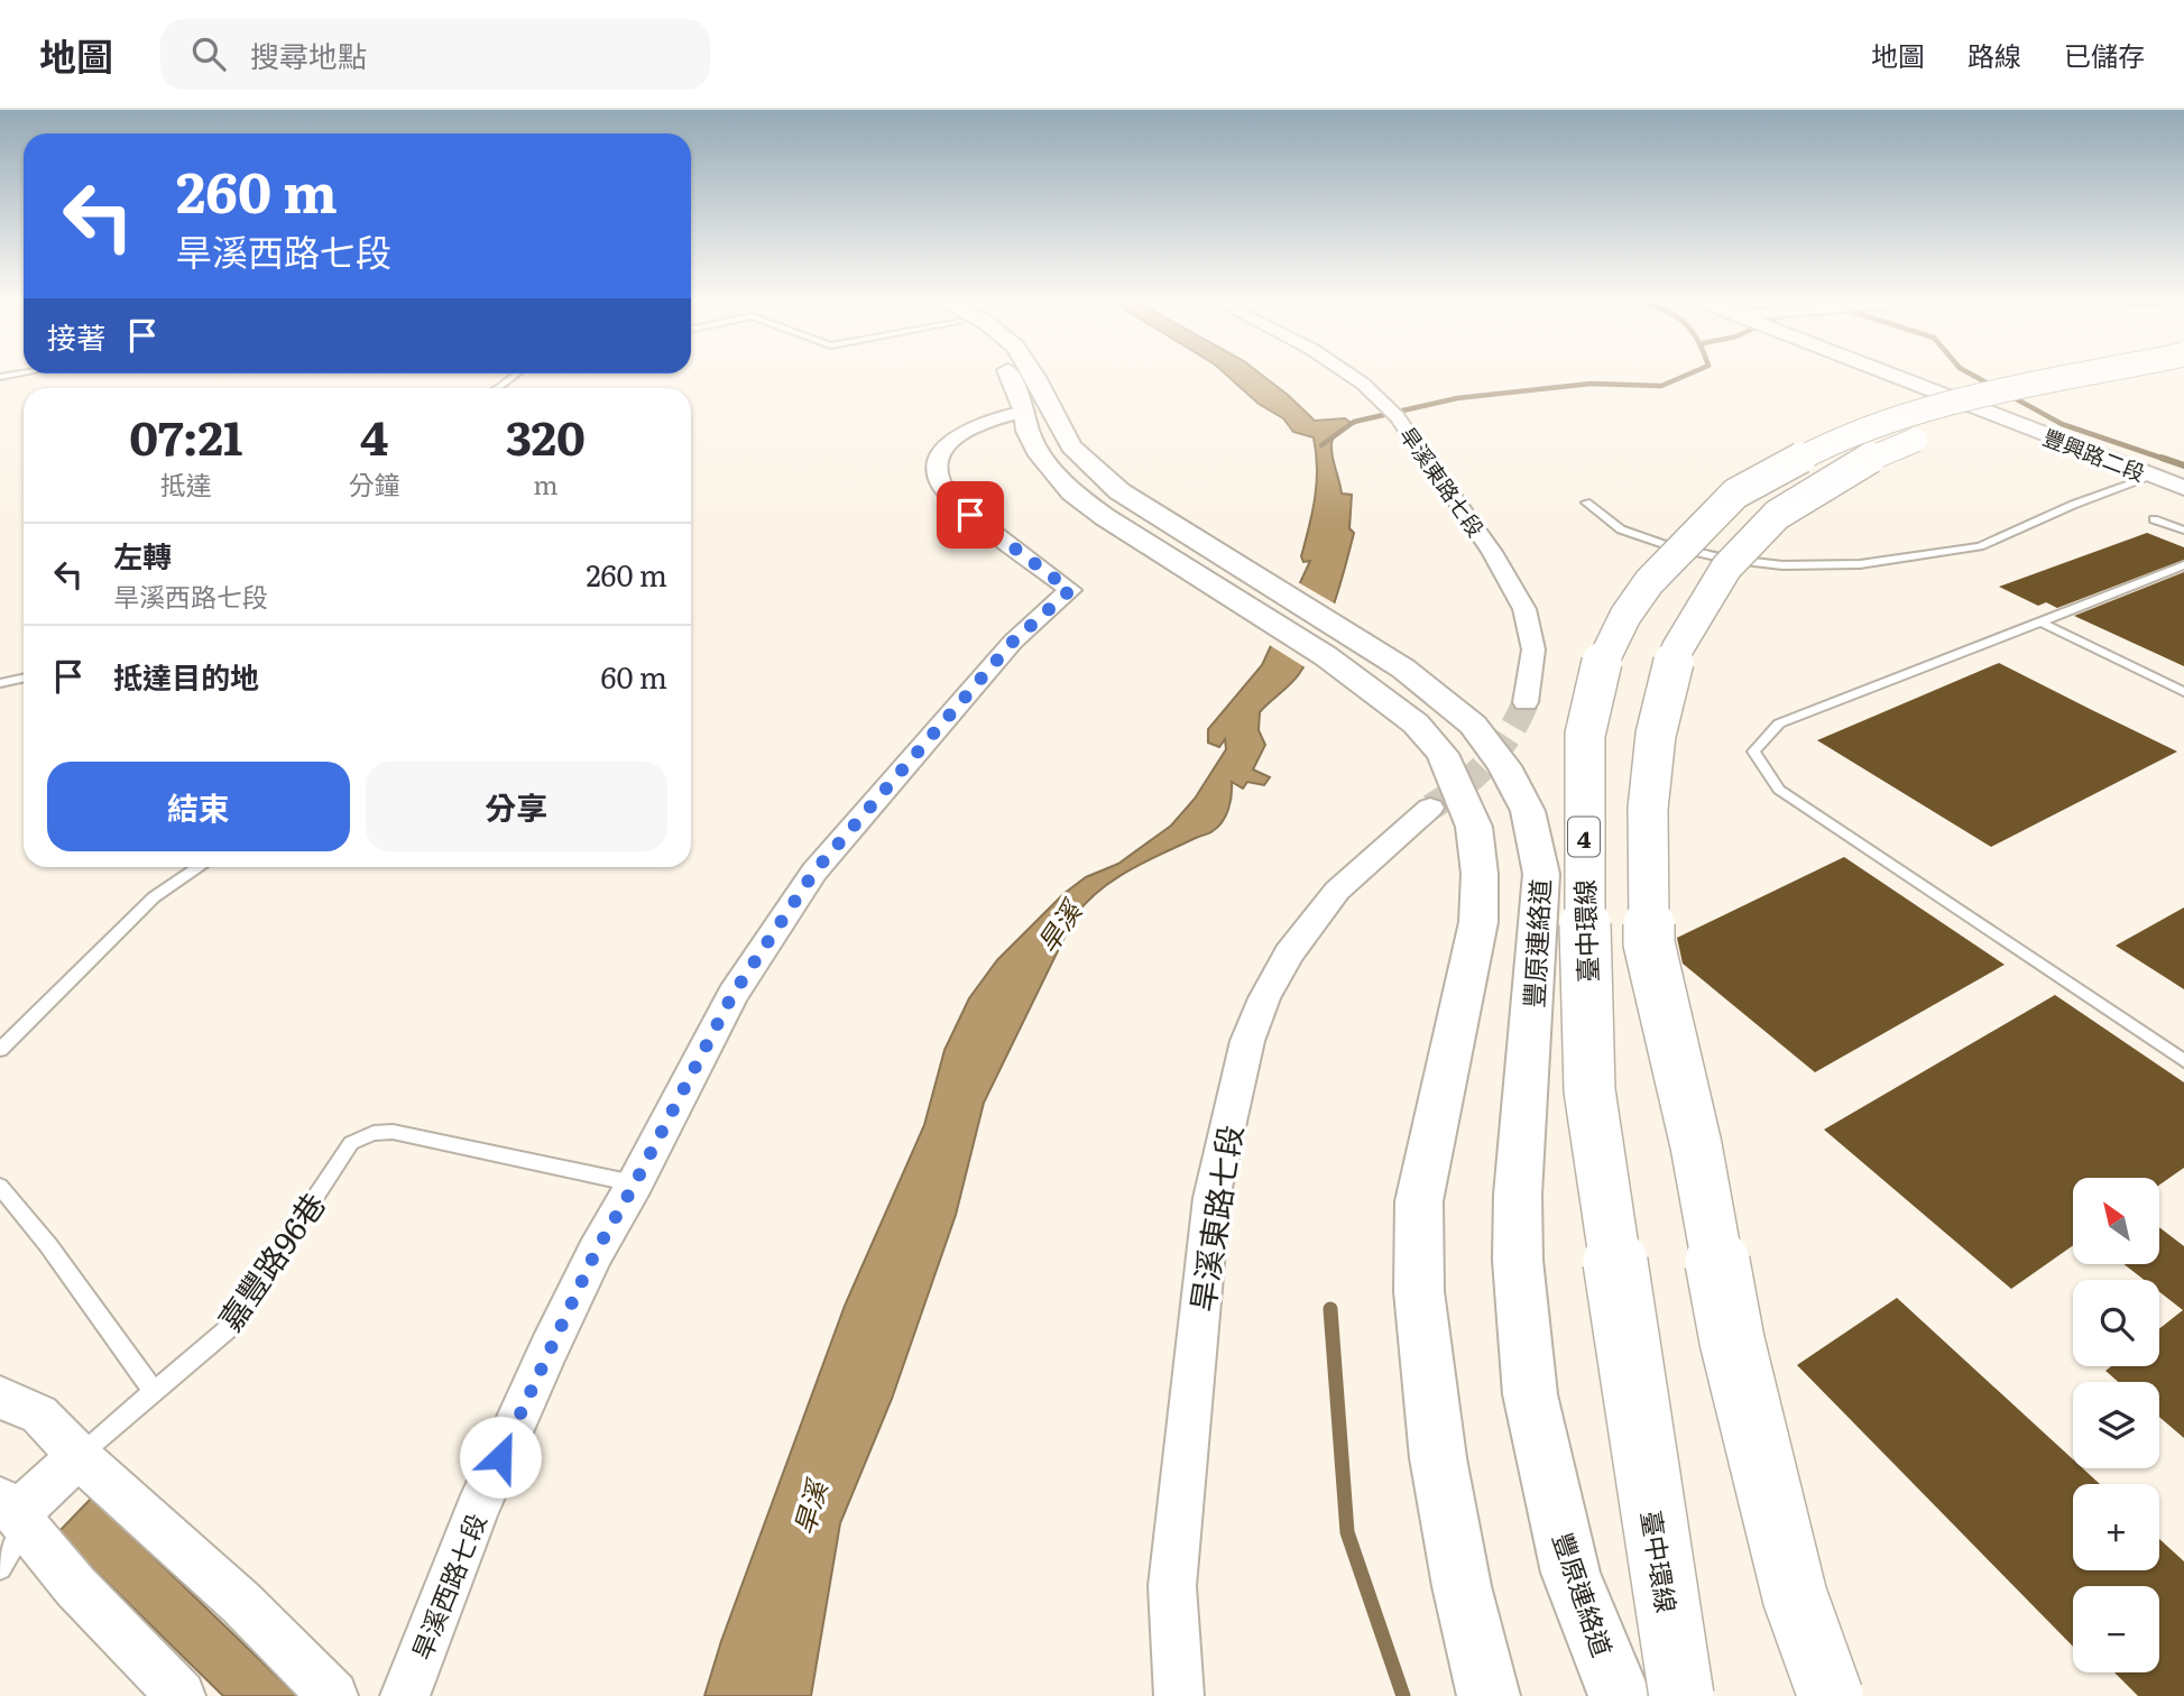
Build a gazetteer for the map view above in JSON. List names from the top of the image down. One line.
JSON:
{"streets":{"highway":["4","臺中環線"],"street":["豐興路二段","旱溪東路七段","豐原連絡道","旱溪西路七段"],"lane":["嘉豐路96巷"]},"crossings":[["豐原連絡道","旱溪西路七段"],["嘉豐路96巷","旱溪西路七段"]],"water":["旱溪"],"north":"top left","page":{"header":"地圖","search":"搜尋地點","nav":["地圖","路線","已儲存"],"turn":["260 m","旱溪西路七段"],"then":"接著","eta":["07:21","抵達","4","分鐘","320","m"],"list":[{"name":"左轉","note":"旱溪西路七段","value":"260 m"},{"name":"抵達目的地","value":"60 m"}],"buttons":["結束","分享"],"map_buttons":["+","−"]}}
